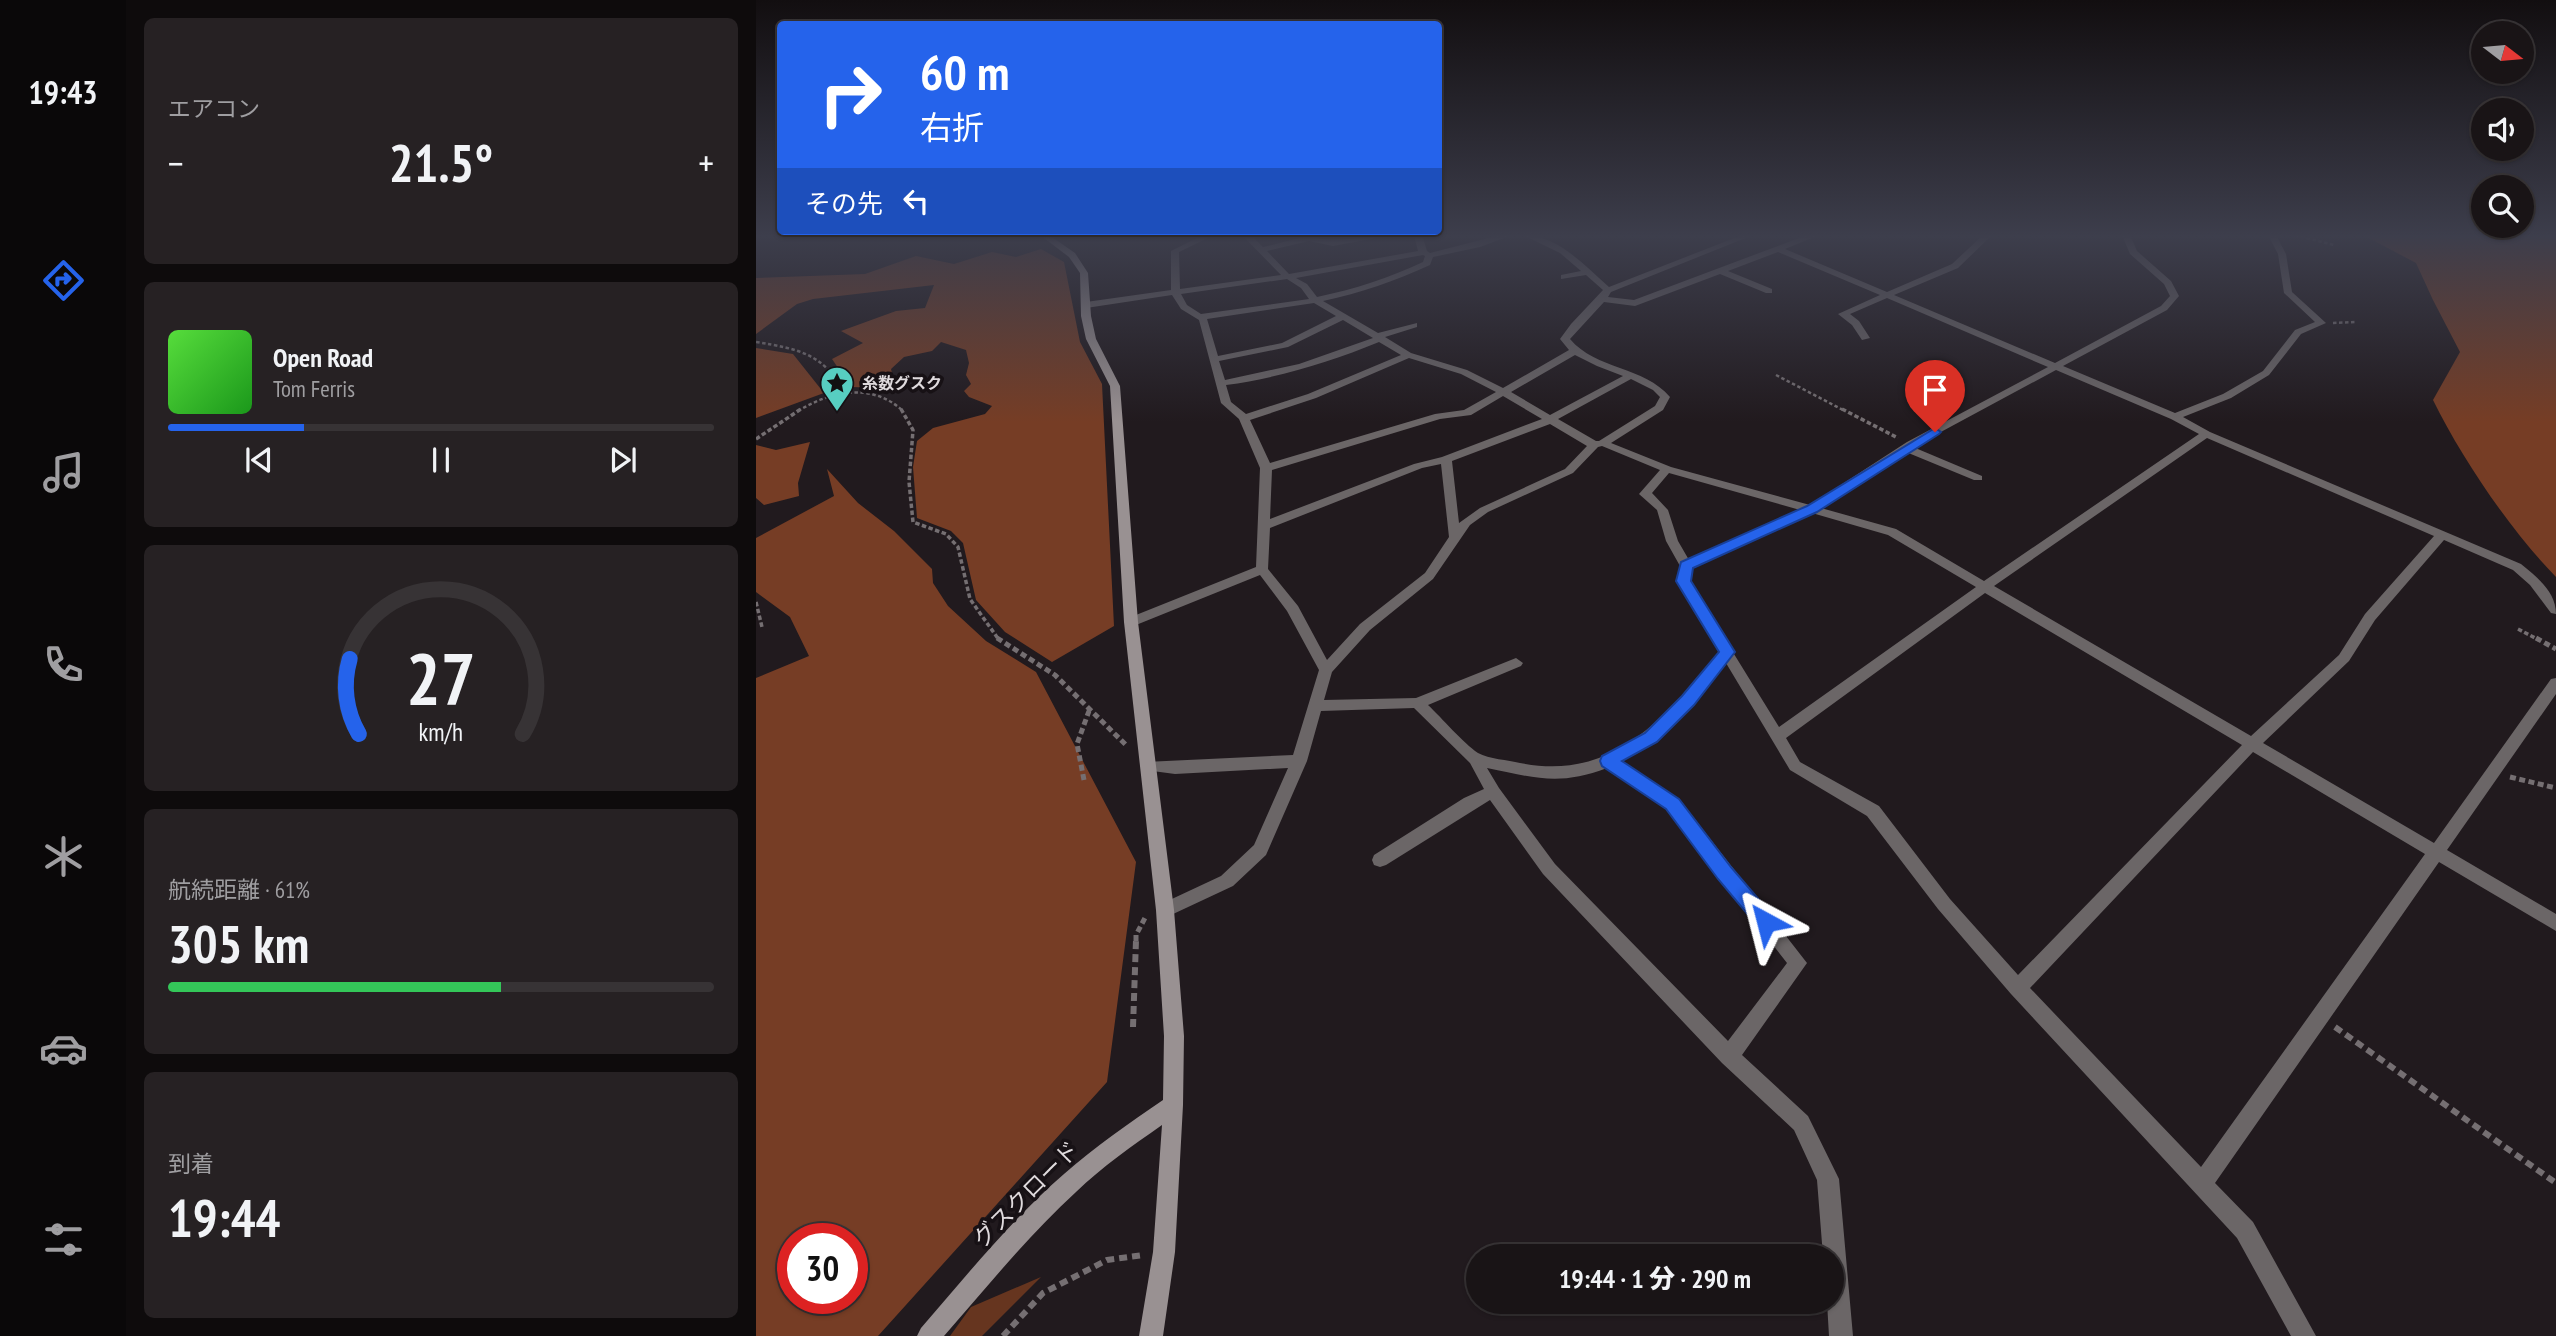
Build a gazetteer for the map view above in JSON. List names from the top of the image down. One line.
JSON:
{"streets":{"street":["グスクロード"]},"places":{"place":["糸数グスク"]},"north":"right","page":{"tabs":"19:43","tile":["エアコン",["航続距離 · 61%","305 km"],["到着","19:44"]],"turn":["60 m","右折"],"heat":["−","21.5°","+"],"then":"その先","song":["Open Road","Tom Ferris"],"limit":"30","trip":"19:44 · 1 分 · 290 m","gauge":["27","km/h"]}}
